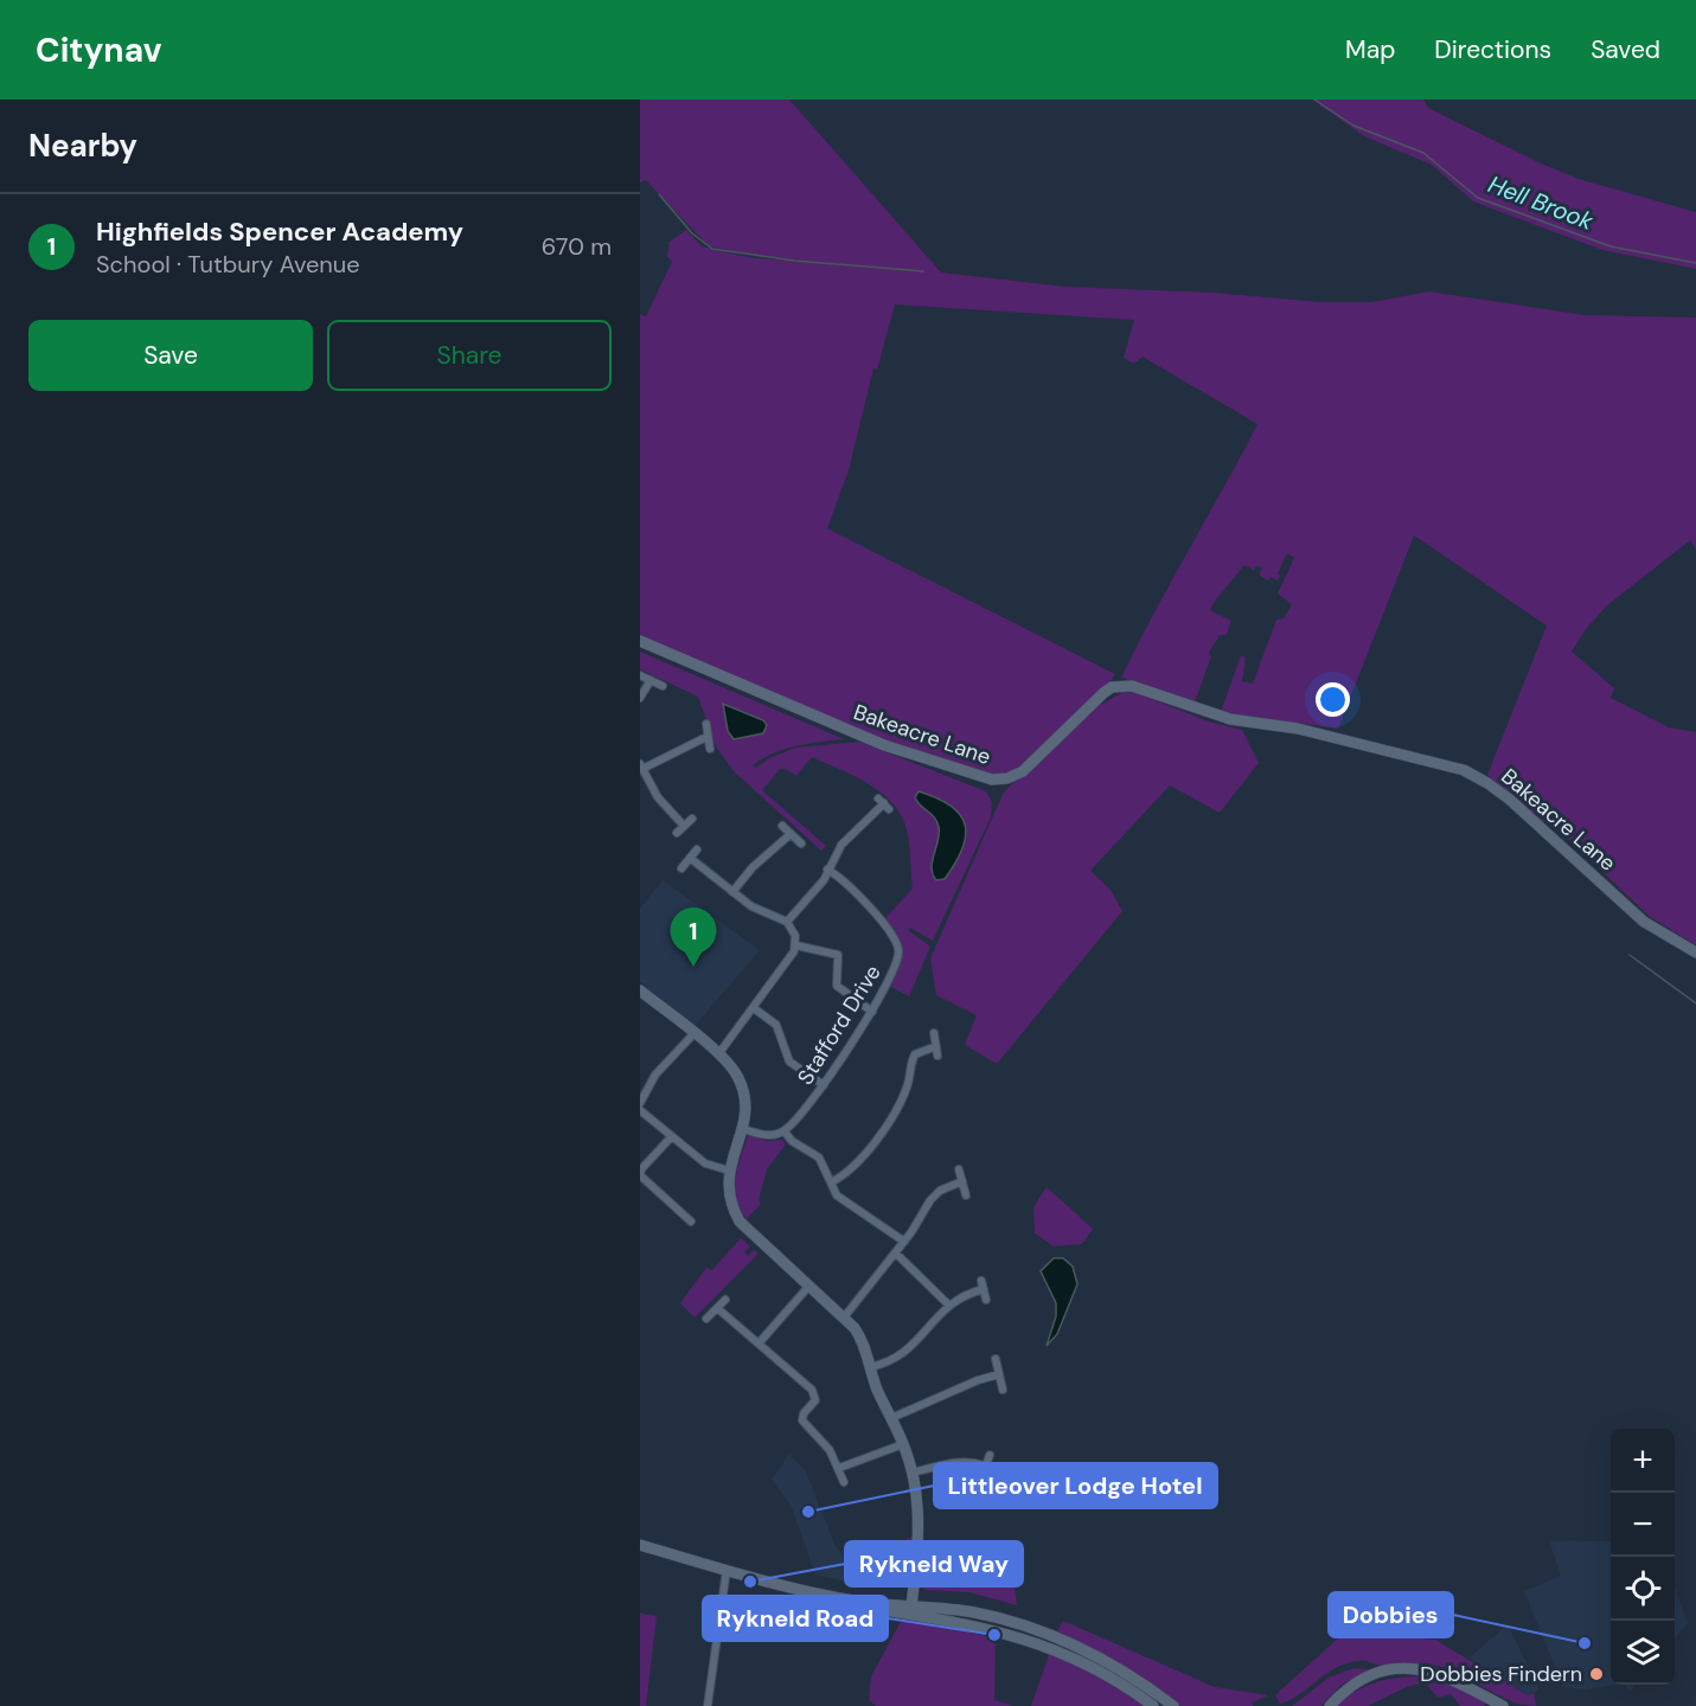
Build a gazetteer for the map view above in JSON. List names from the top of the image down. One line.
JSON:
{"streets":{"street":["Bakeacre Lane","Stafford Drive"]},"water":["Hell Brook"],"places":["Littleover Lodge Hotel","Rykneld Way","Rykneld Road","Dobbies","Dobbies Findern"],"page":{"header":"Citynav","nav":["Map","Directions","Saved"],"heading":"Nearby","list":[{"mark":"1","name":"Highfields Spencer Academy","note":"School · Tutbury Avenue","value":"670 m"}],"buttons":["Save","Share"],"pins":"1","map_buttons":["+","−"]}}
